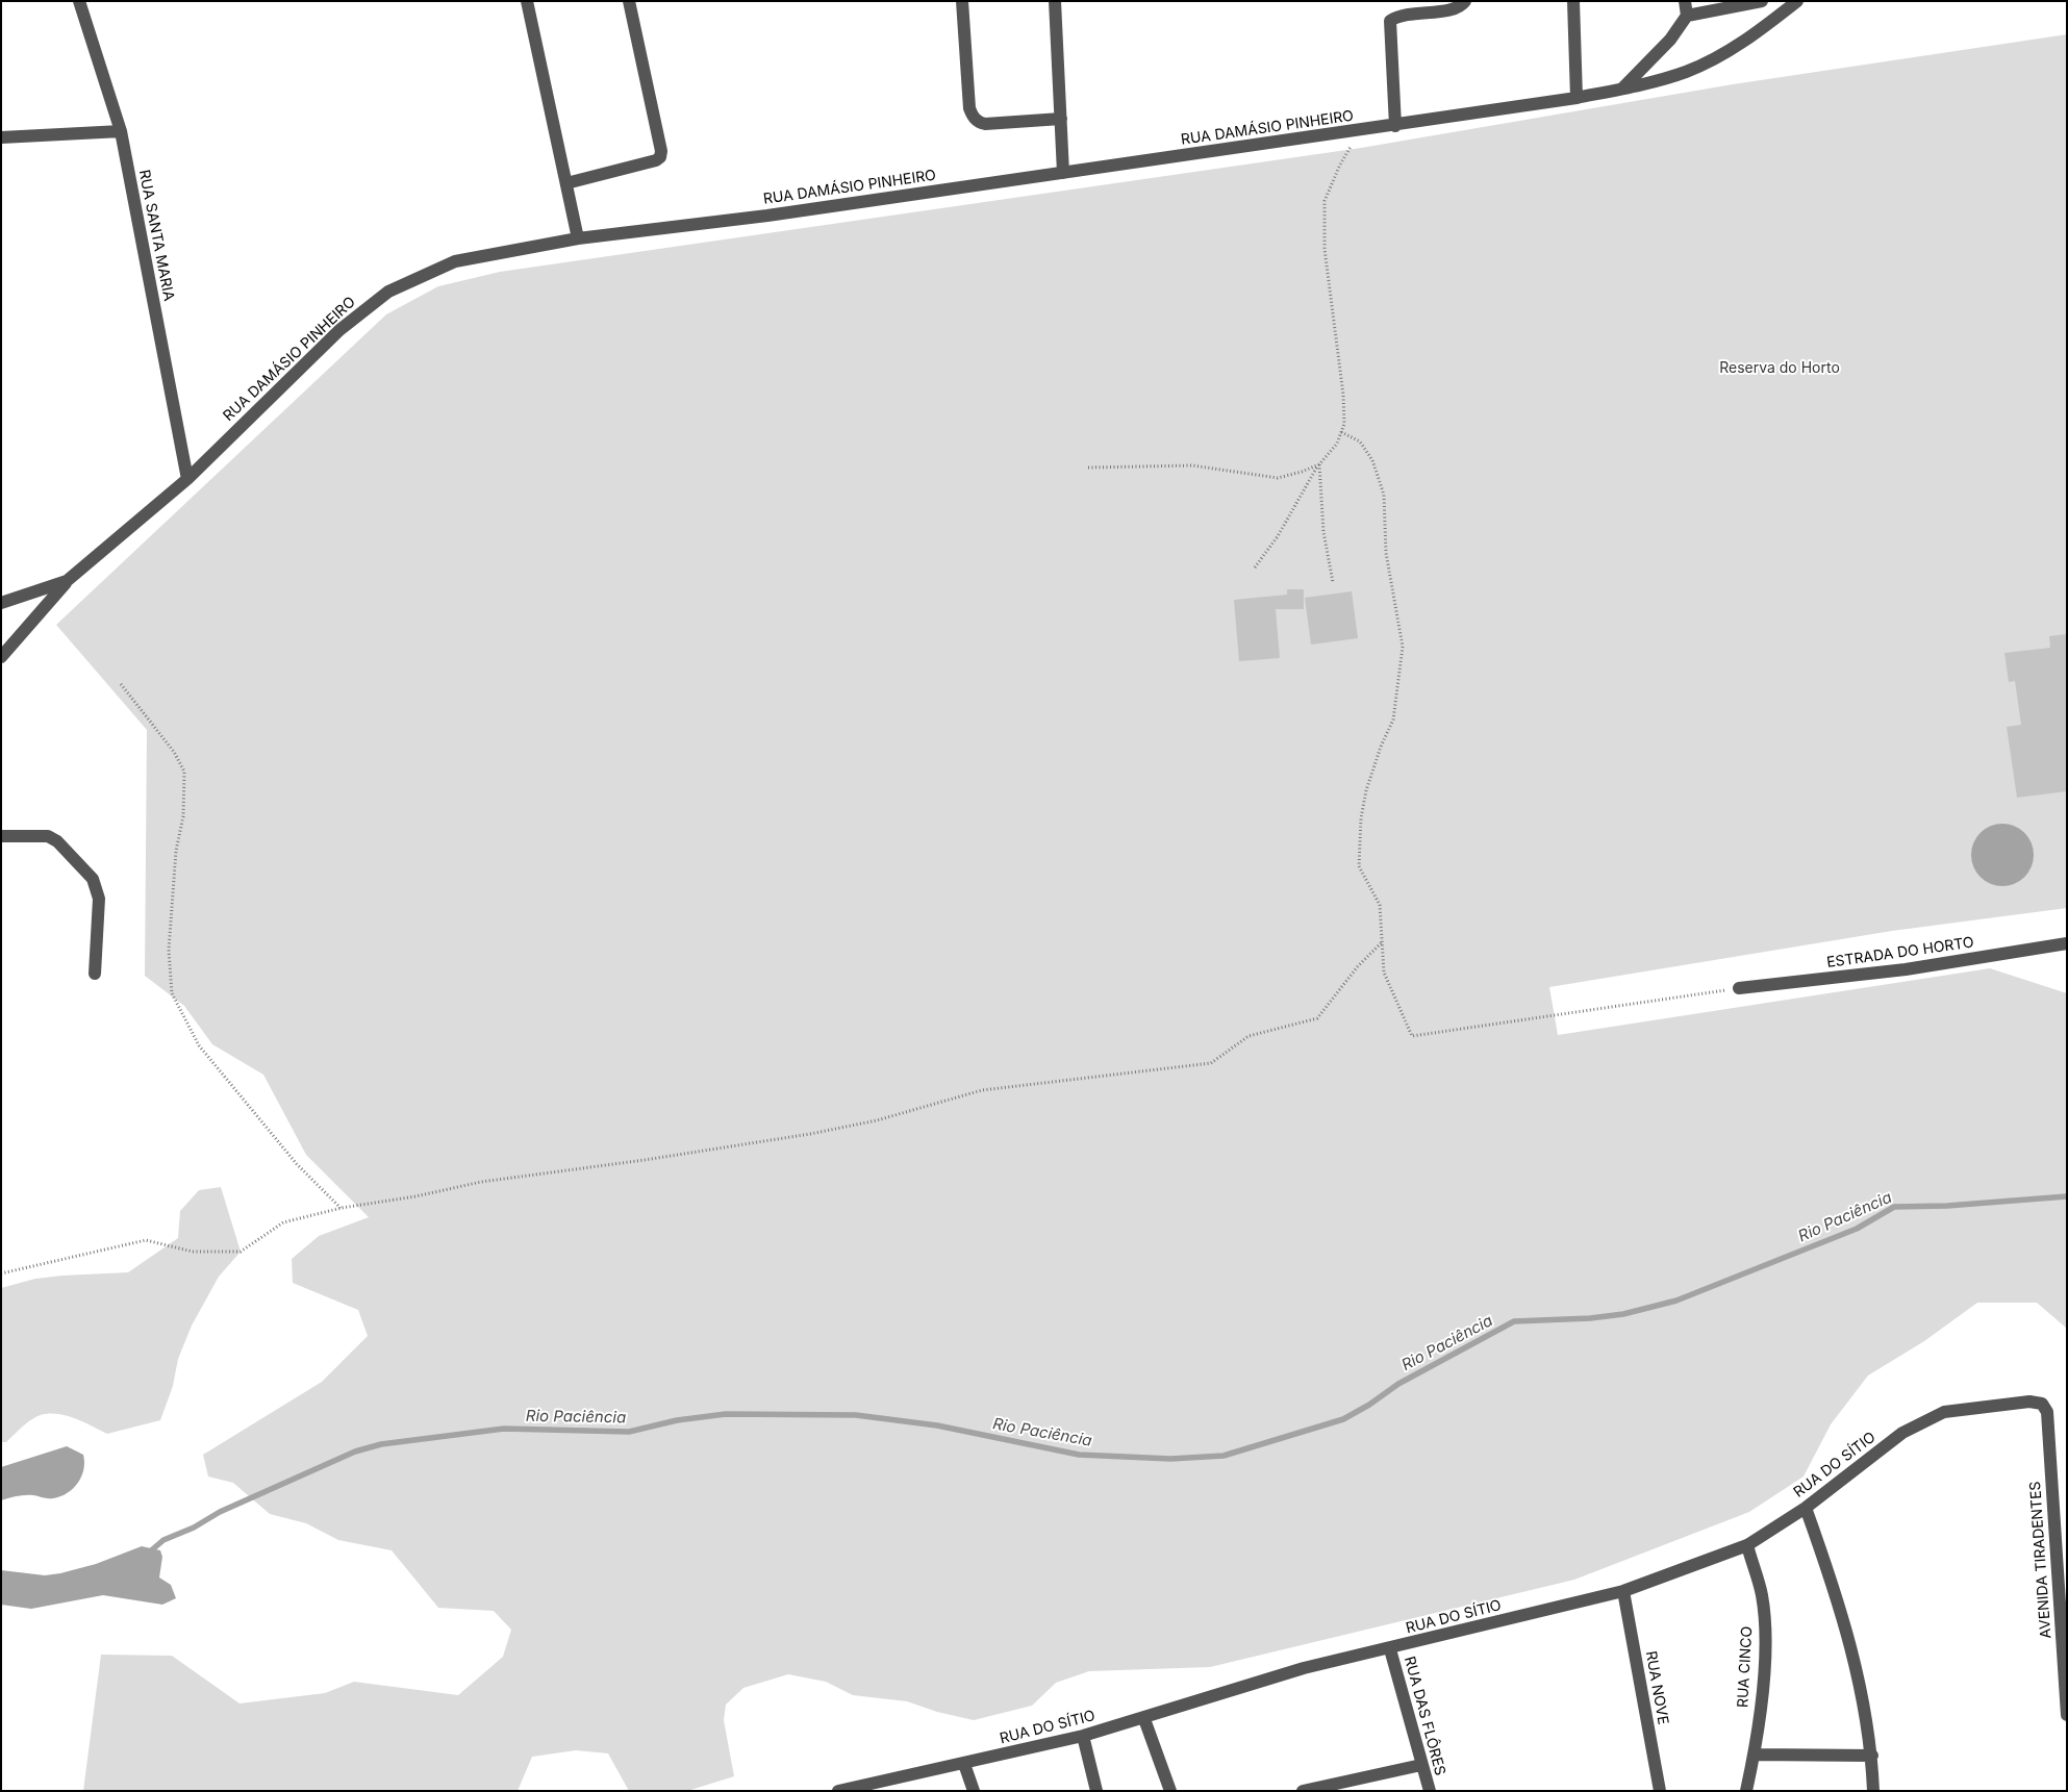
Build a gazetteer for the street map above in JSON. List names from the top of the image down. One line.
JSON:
{"streets":{"street":["RUA DAMÁSIO PINHEIRO","RUA SANTA MARIA","ESTRADA DO HORTO","RUA DO SÍTIO","AVENIDA TIRADENTES","RUA CINCO","RUA NOVE","RUA DAS FLÔRES"]},"crossings":[["RUA DAMÁSIO PINHEIRO","RUA SANTA MARIA"],["RUA DO SÍTIO","AVENIDA TIRADENTES"],["RUA DO SÍTIO","RUA CINCO"],["RUA DO SÍTIO","RUA NOVE"],["RUA DO SÍTIO","RUA DAS FLÔRES"]],"water":["Rio Paciência"],"parks":["Reserva do Horto"]}
